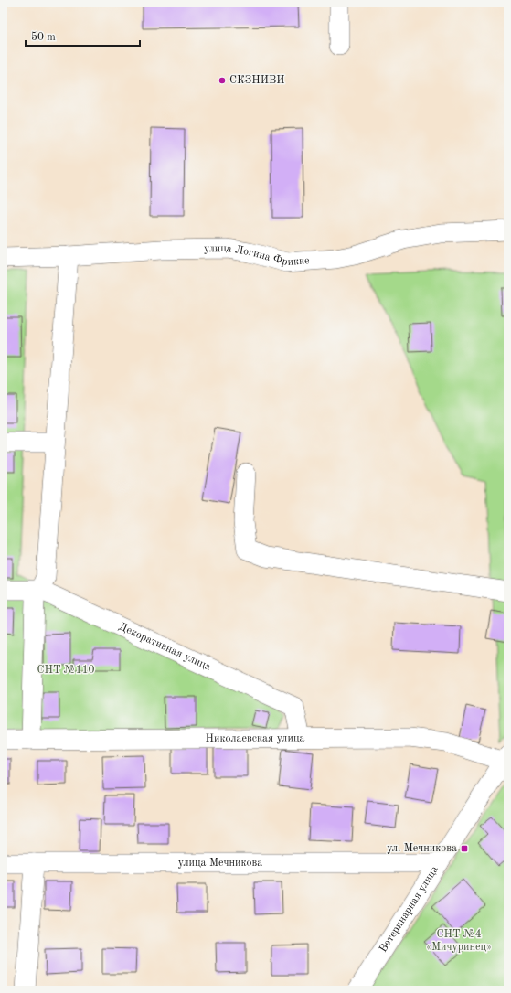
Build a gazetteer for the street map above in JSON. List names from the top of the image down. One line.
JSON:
{"streets":{"street":["улица Логина Фрикке","Декоративная улица","Николаевская улица","улица Мечникова","Ветеринарная улица"]},"crossings":[["Декоративная улица","Николаевская улица"],["Николаевская улица","Ветеринарная улица"],["улица Мечникова","Ветеринарная улица"]],"parks":["СНТ №110","СНТ №4 «Мичуринец»"],"places":{"other":["СКЗНИВИ"],"transit":["ул. Мечникова"]},"scale_bar":"50 m"}
